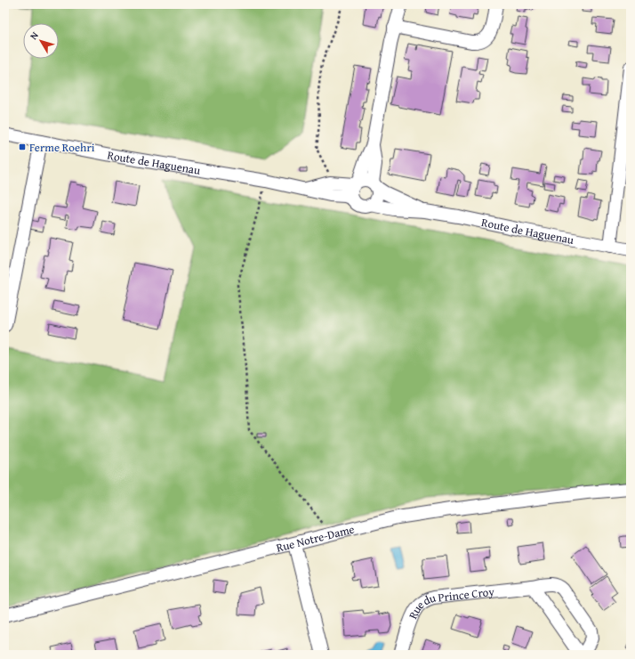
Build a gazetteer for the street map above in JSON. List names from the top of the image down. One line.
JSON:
{"streets":{"street":["Route de Haguenau","Rue Notre-Dame","Rue du Prince Croy"]},"places":{"transit":["Ferme Roehri"]},"north":"top left"}
